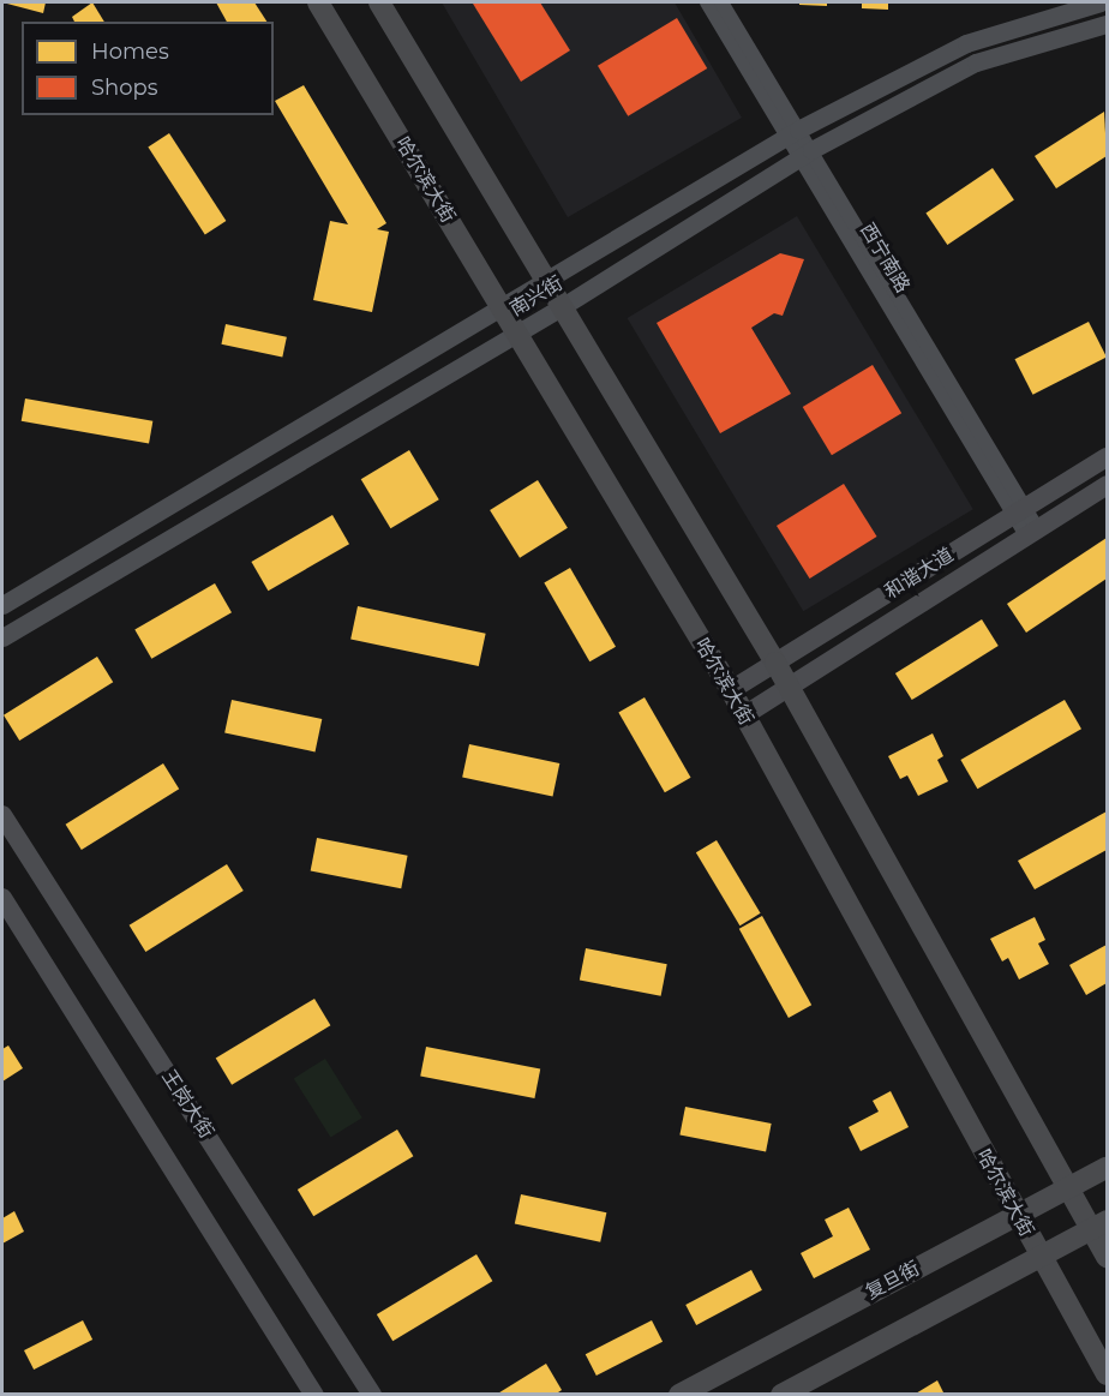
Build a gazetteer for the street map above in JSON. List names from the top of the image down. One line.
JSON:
{"streets":{"main road":["哈尔滨大街","和谐大道","王岗大街","复旦街"],"street":["西宁南路","南兴街"]},"crossings":[["哈尔滨大街","南兴街"],["哈尔滨大街","和谐大道"],["哈尔滨大街","复旦街"],["西宁南路","南兴街"],["西宁南路","和谐大道"]],"legend":["Homes","Shops"]}
